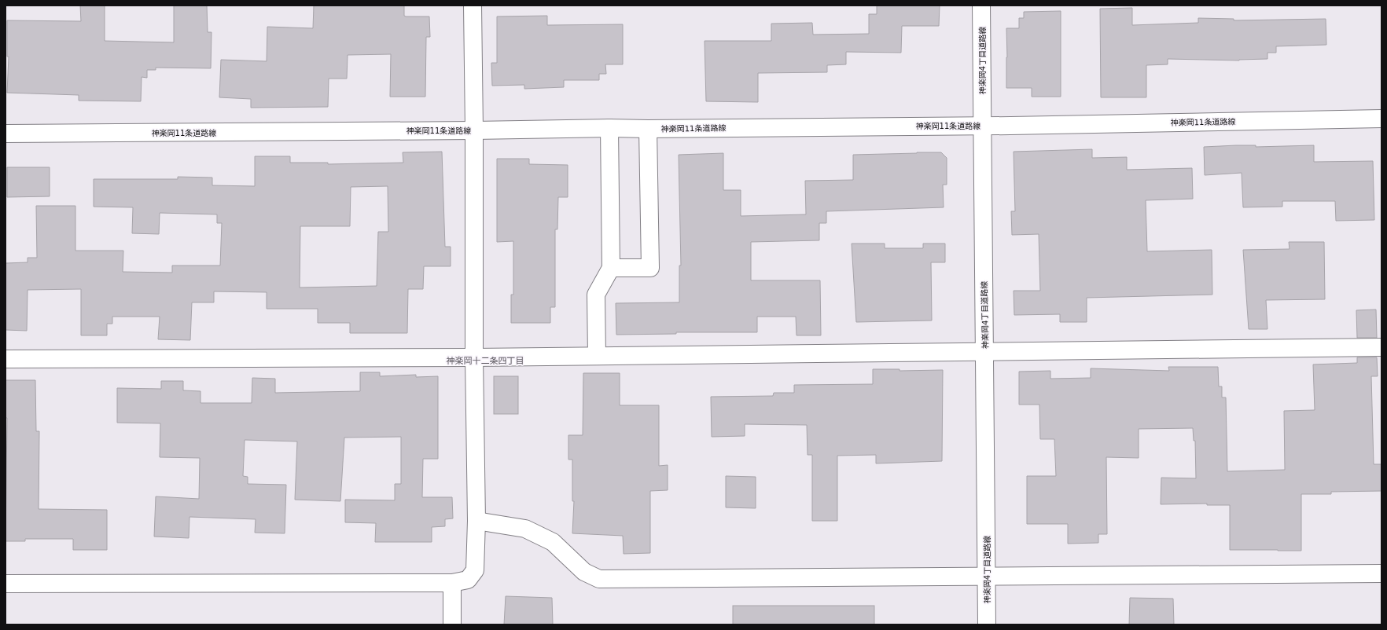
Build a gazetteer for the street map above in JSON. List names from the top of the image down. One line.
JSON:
{"streets":{"street":["神楽岡4丁目道路線","神楽岡11条道路線"]},"crossings":[["神楽岡4丁目道路線","神楽岡11条道路線"]],"districts":["神楽岡十二条四丁目"]}
